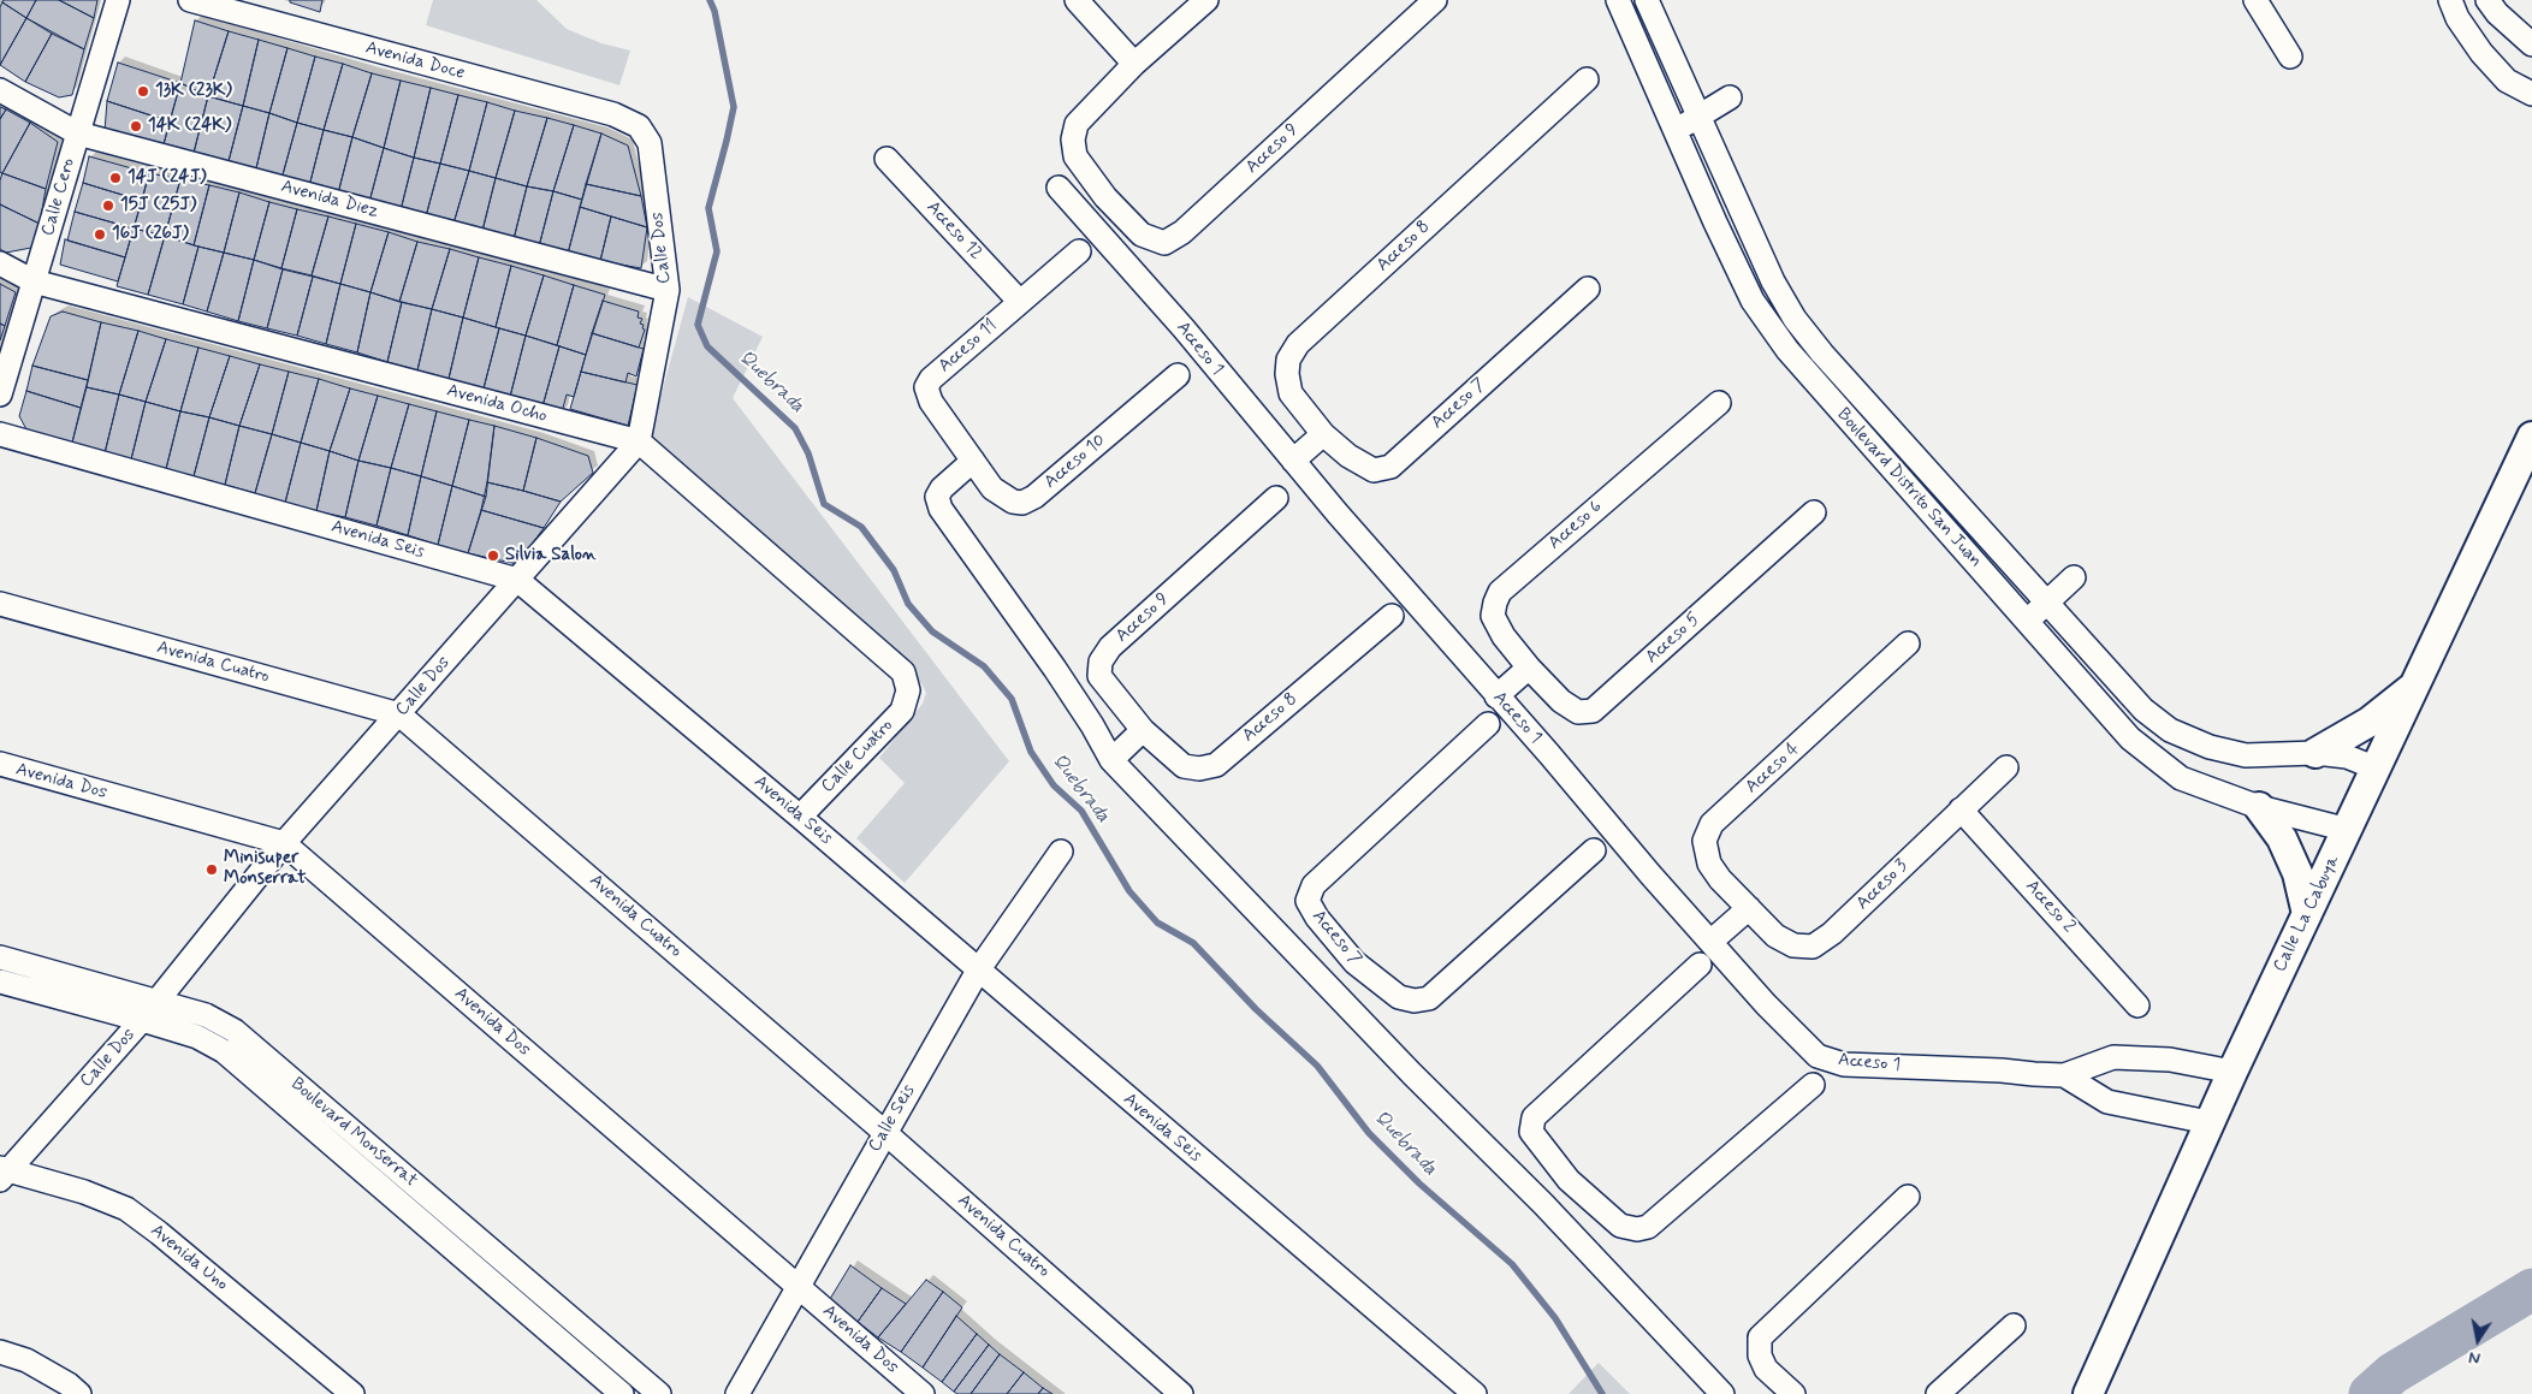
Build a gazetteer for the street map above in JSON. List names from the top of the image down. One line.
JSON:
{"streets":{"street":["Avenida Doce","Acceso 9","Calle Cero","Avenida Diez","Acceso 12","Acceso 8","Calle Dos","Acceso 11","Acceso 1","Avenida Ocho","Acceso 7","Acceso 10","Boulevard Distrito San Juan","Acceso 6","Avenida Seis","Acceso 5","Avenida Cuatro","Calle Cuatro","Acceso 4","Avenida Dos","Acceso 3","Acceso 2","Calle La Cabuya","Calle Seis","Boulevard Monserrat","Avenida Uno"]},"crossings":[["Avenida Doce","Calle Dos"],["Acceso 9","Acceso 8"],["Calle Cero","Avenida Diez"],["Calle Cero","Avenida Ocho"],["Avenida Diez","Calle Dos"],["Acceso 12","Acceso 11"],["Acceso 8","Acceso 7"],["Calle Dos","Avenida Ocho"],["Calle Dos","Avenida Seis"],["Calle Dos","Avenida Cuatro"],["Calle Dos","Avenida Dos"],["Calle Dos","Boulevard Monserrat"],["Calle Dos","Avenida Uno"],["Acceso 11","Acceso 10"],["Acceso 1","Calle La Cabuya"],["Avenida Ocho","Calle Cuatro"],["Boulevard Distrito San Juan","Calle La Cabuya"],["Acceso 6","Acceso 5"],["Avenida Seis","Calle Cuatro"],["Avenida Seis","Calle Seis"],["Avenida Cuatro","Calle Seis"],["Acceso 4","Acceso 3"],["Avenida Dos","Calle Seis"],["Acceso 3","Acceso 2"]],"water":["Quebrada"],"places":["13K (23K)","14K (24K)","14J (24J)","15J (25J)","16J (26J)","Silvia Salon","Minisuper Monserrat"],"north":"bottom"}
